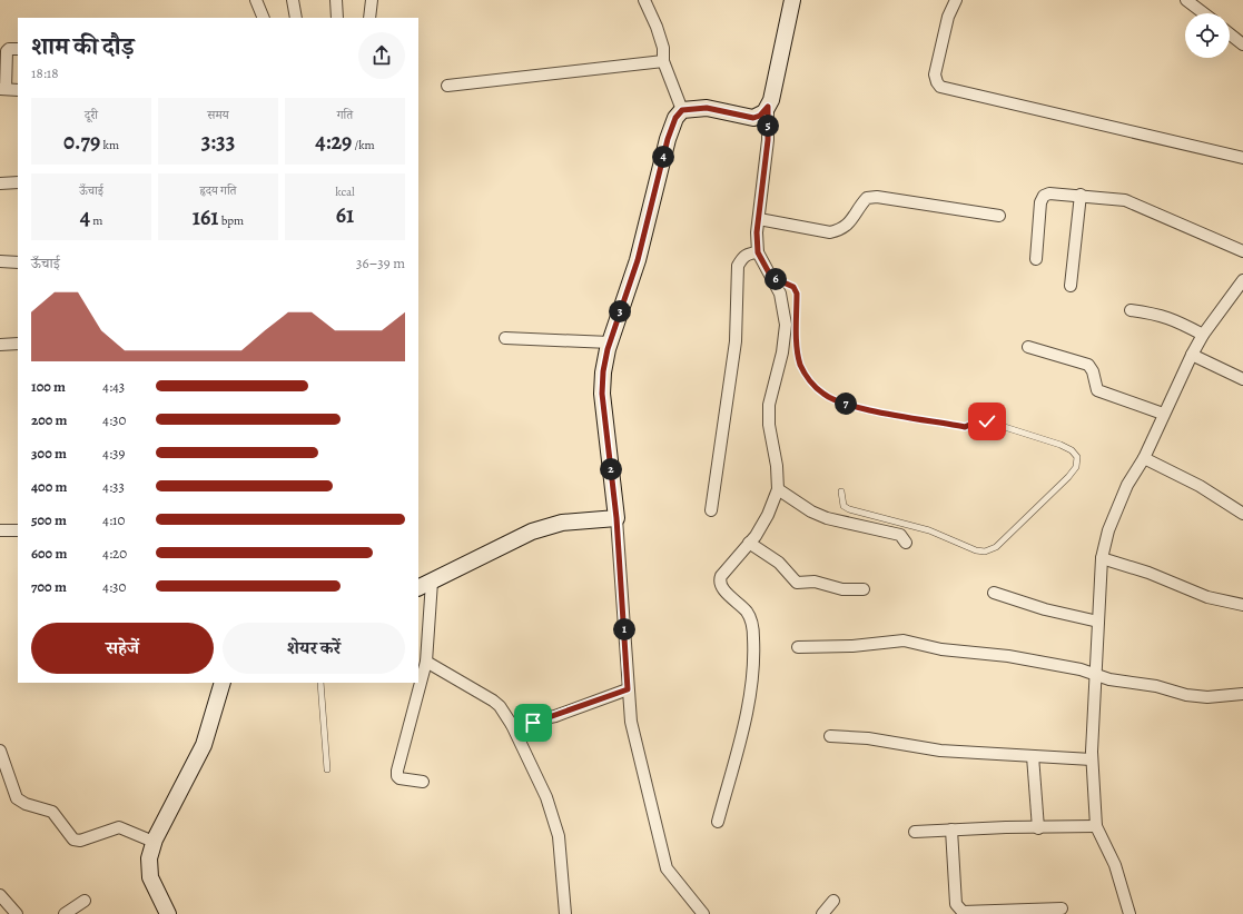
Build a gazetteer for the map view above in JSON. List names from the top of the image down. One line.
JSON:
{"page":{"heading":["शाम की दौड़","18:18"],"stats":[["दूरी","0.79 km"],["समय","3:33"],["गति","4:29 /km"],["ऊँचाई","4 m"],["हृदय गति","161 bpm"],["kcal","61"]],"pins":["5","4","6","3","7","2","1"],"chart":["ऊँचाई","36–39 m"],"list":[{"name":"100 m","note":"4:43"},{"name":"200 m","note":"4:30"},{"name":"300 m","note":"4:39"},{"name":"400 m","note":"4:33"},{"name":"500 m","note":"4:10"},{"name":"600 m","note":"4:20"},{"name":"700 m","note":"4:30"}],"buttons":["सहेजें","शेयर करें"]}}
